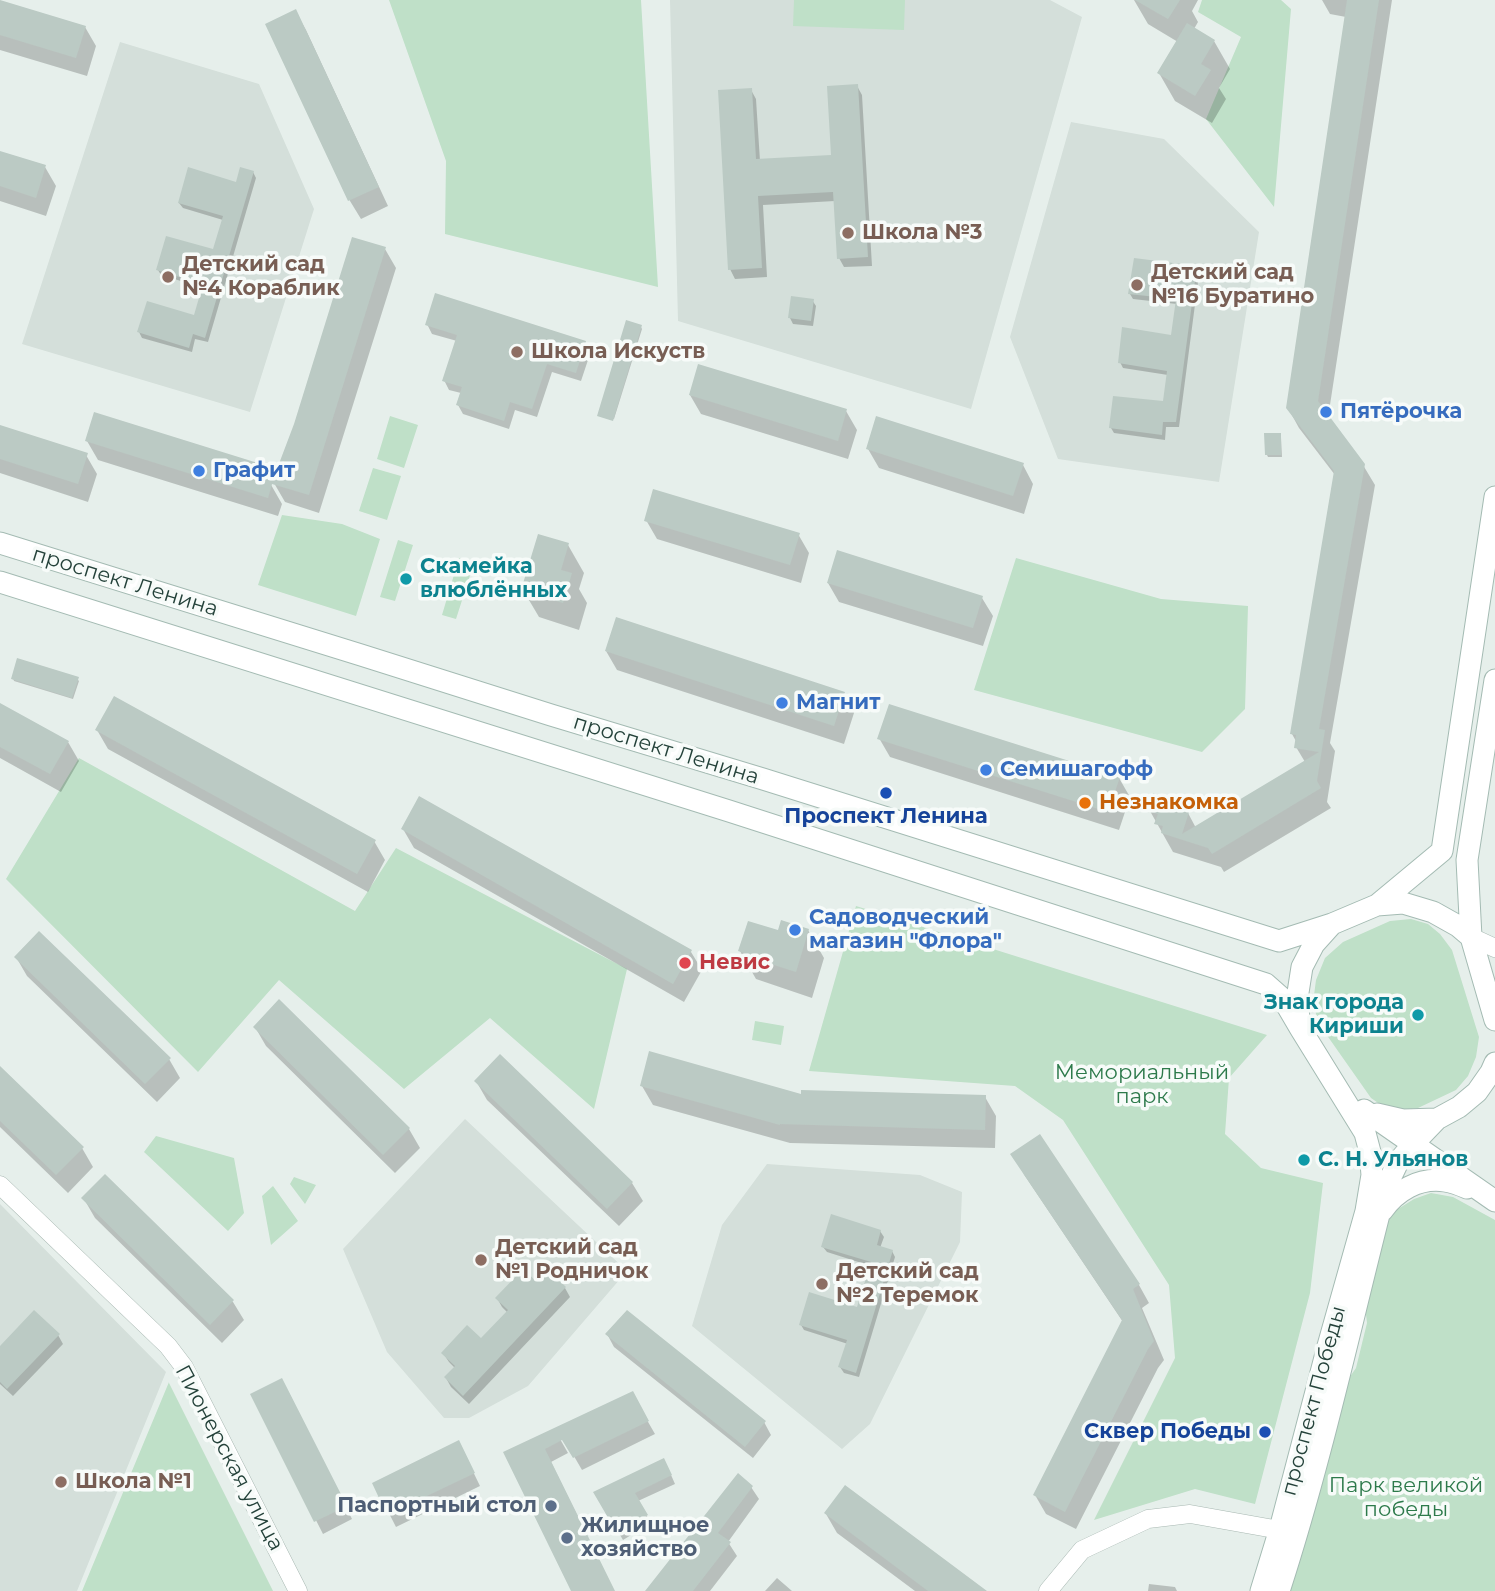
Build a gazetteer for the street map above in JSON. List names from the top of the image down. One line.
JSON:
{"streets":{"main road":["проспект Ленина","проспект Победы"],"street":["Пионерская улица"]},"crossings":[["проспект Ленина","проспект Победы"]],"parks":["Мемориальный парк","Парк великой победы"],"places":["Школа №3","Детский сад №4 Кораблик","Детский сад №16 Буратино","Школа Искуств","Пятёрочка","Графит","Скамейка влюблённых","Магнит","Семишагофф","Проспект Ленина","Незнакомка","Садоводческий магазин \"Флора\"","Невис","Знак города Кириши","С. Н. Ульянов","Детский сад №1 Родничок","Детский сад №2 Теремок","Сквер Победы","Школа №1","Паспортный стол","Жилищное хозяйство"]}
